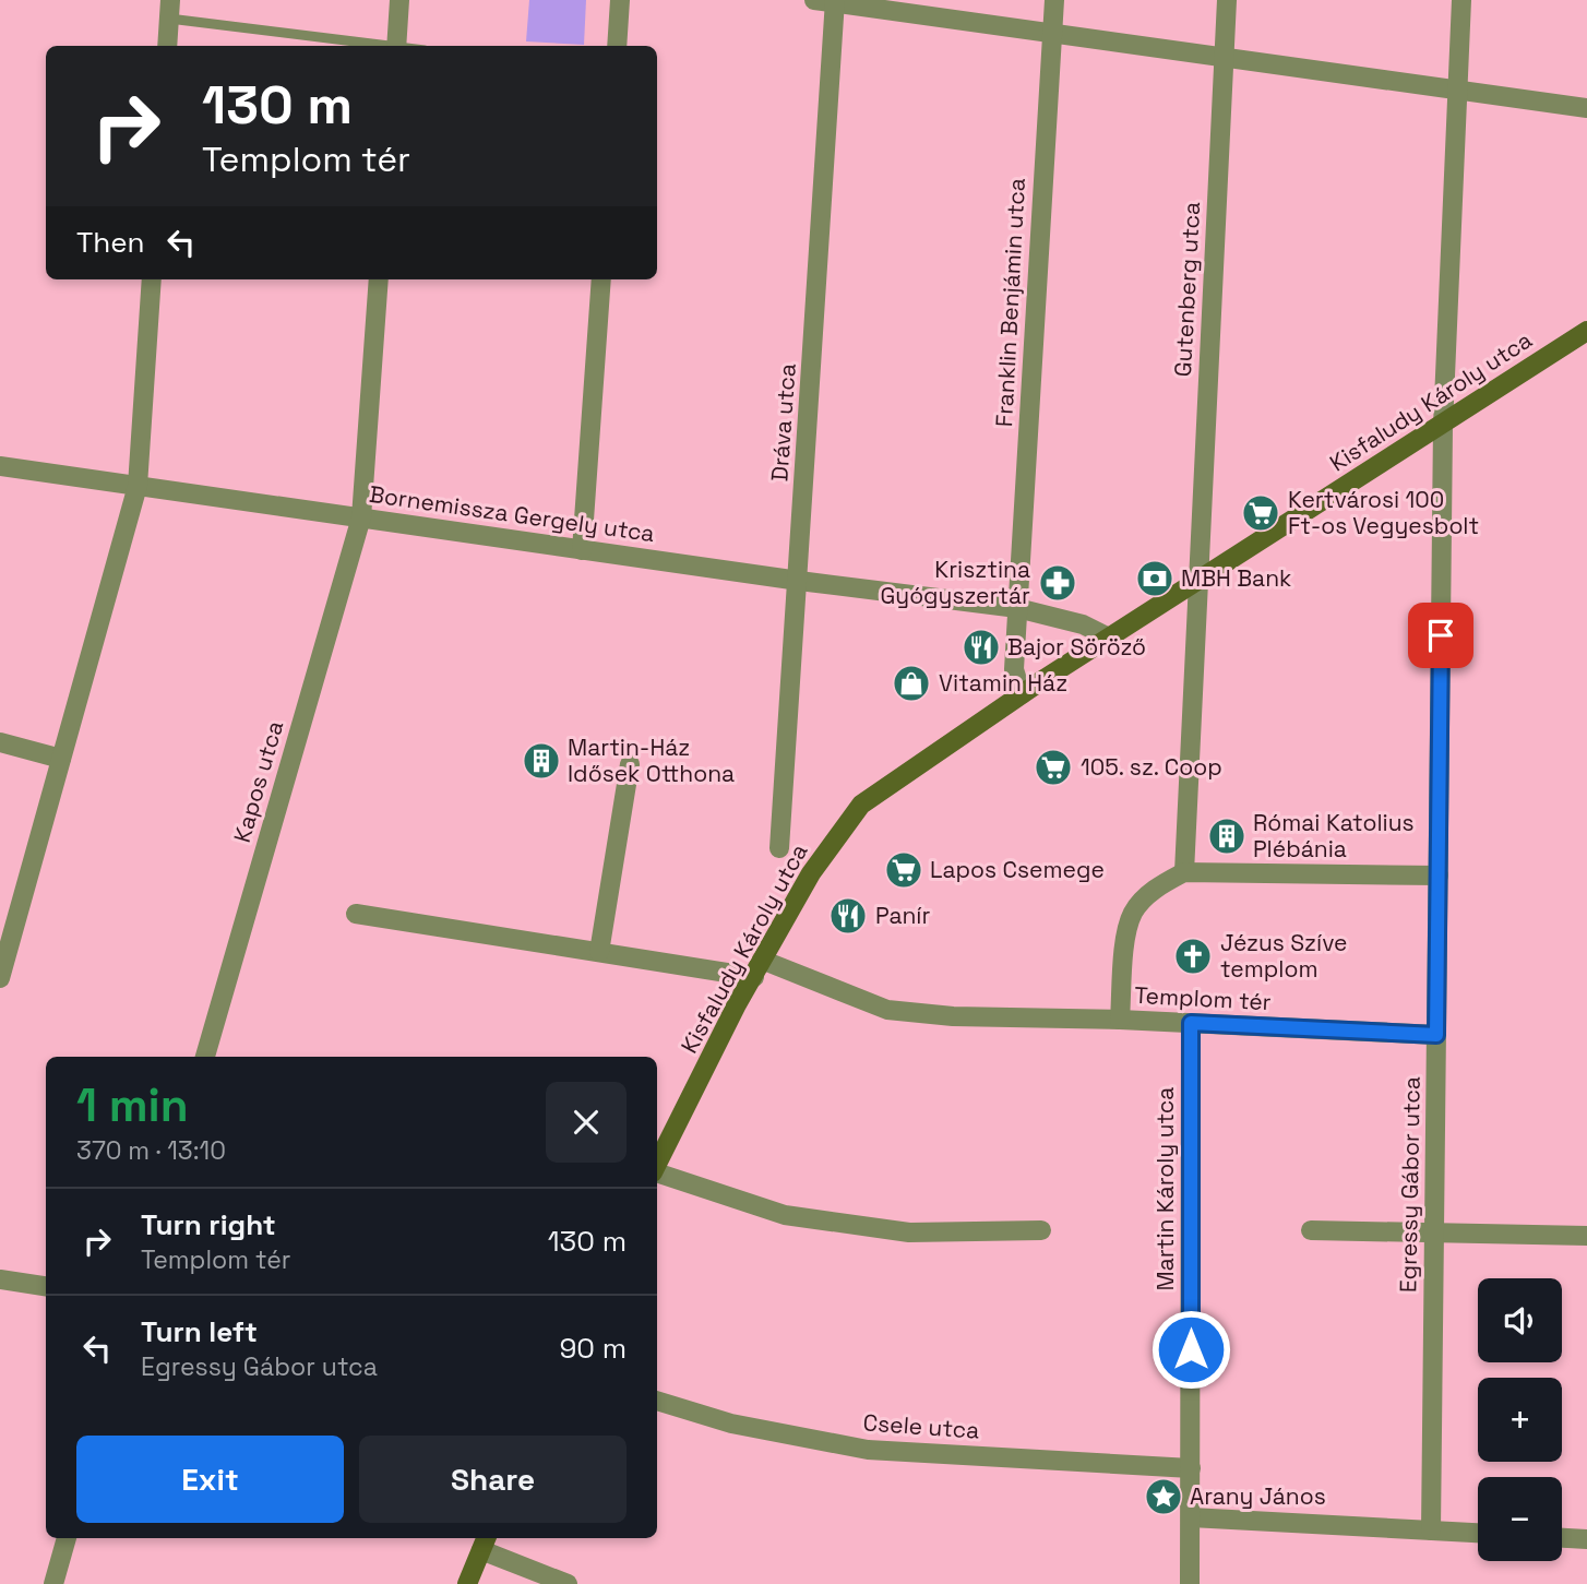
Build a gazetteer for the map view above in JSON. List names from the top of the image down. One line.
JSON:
{"streets":{"main road":["Kisfaludy Károly utca"],"street":["Gutenberg utca","Franklin Benjámin utca","Dráva utca","Bornemissza Gergely utca","Kapos utca","Templom tér","Egressy Gábor utca","Martin Károly utca","Csele utca"]},"crossings":[["Gutenberg utca","Kisfaludy Károly utca"],["Franklin Benjámin utca","Bornemissza Gergely utca"],["Kisfaludy Károly utca","Egressy Gábor utca"],["Dráva utca","Bornemissza Gergely utca"],["Bornemissza Gergely utca","Kapos utca"],["Templom tér","Egressy Gábor utca"],["Templom tér","Martin Károly utca"],["Martin Károly utca","Csele utca"]],"places":{"supermarket":["Kertvárosi 100 Ft-os Vegyesbolt","105. sz. Coop","Lapos Csemege"],"bank":["MBH Bank"],"pharmacy":["Krisztina Gyógyszertár"],"restaurant":["Bajor Söröző","Panír"],"shop":["Vitamin Ház"],"building":["Martin-Ház Idősek Otthona","Római Katolius Plébánia"],"church":["Jézus Szíve templom"],"place":["Arany János"]},"page":{"turn":["130 m","Templom tér"],"then":"Then","heading":["1 min","370 m · 13:10"],"list":[{"name":"Turn right","note":"Templom tér","value":"130 m"},{"name":"Turn left","note":"Egressy Gábor utca","value":"90 m"}],"map_buttons":["+","−"],"buttons":["Exit","Share"]}}
